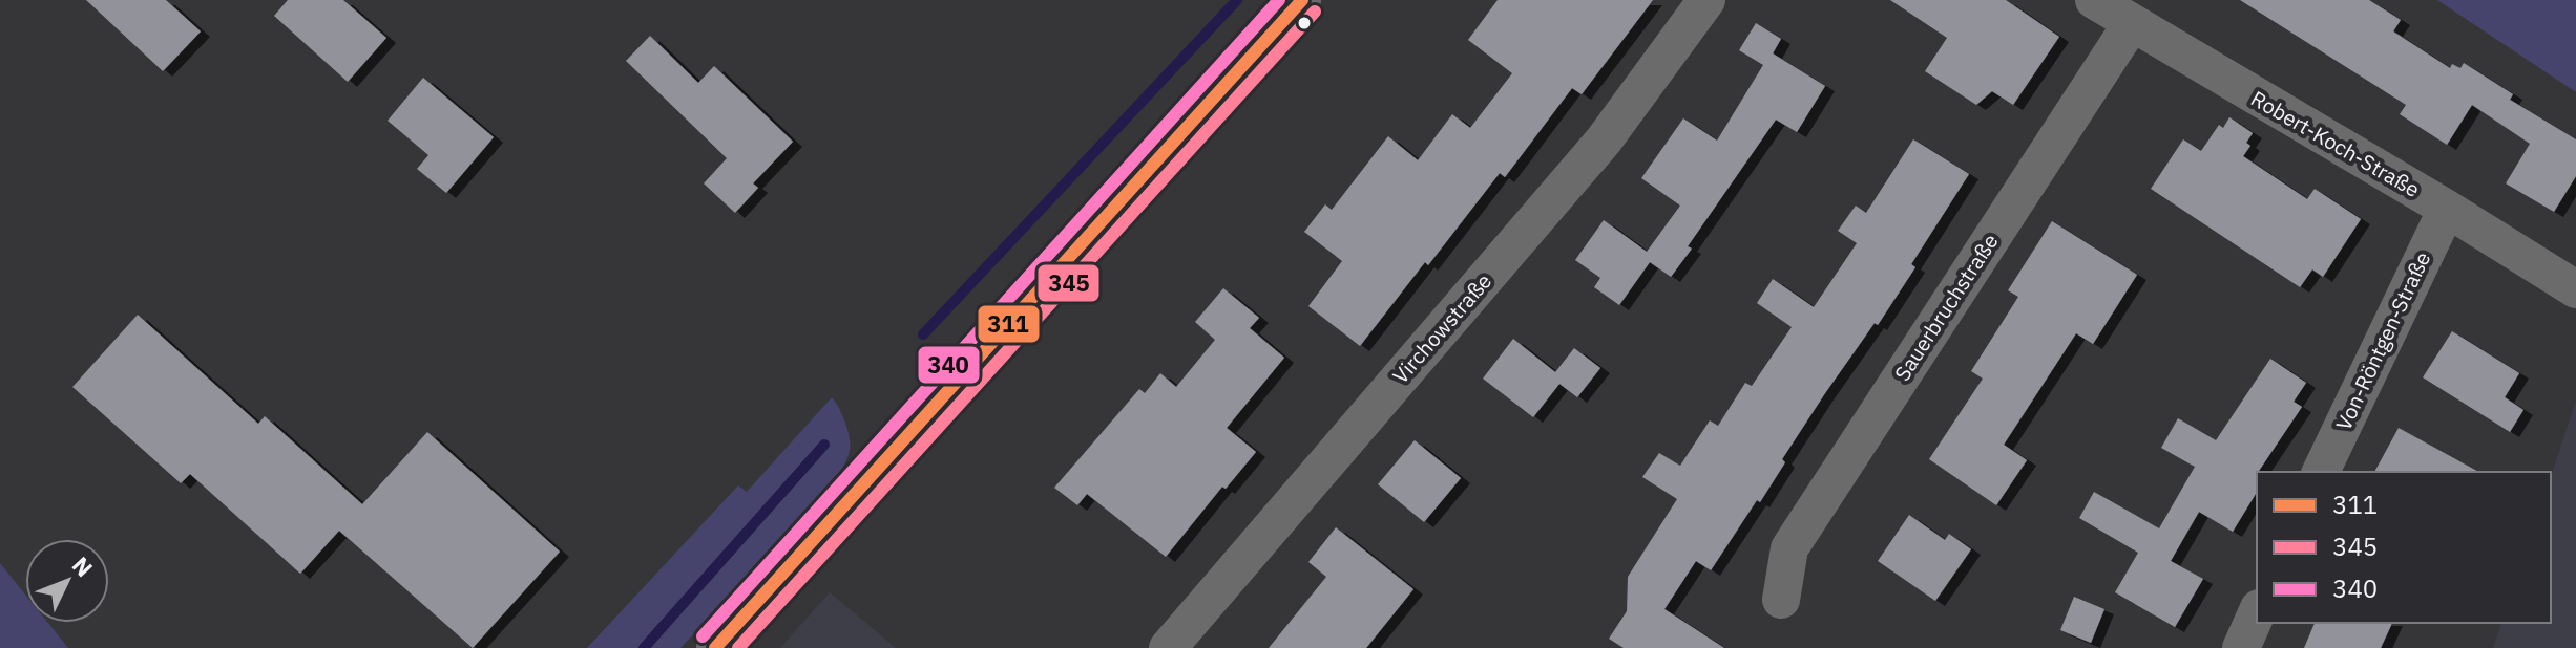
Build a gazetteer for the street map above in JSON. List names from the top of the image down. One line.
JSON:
{"streets":{"street":["Robert-Koch-Straße","Sauerbruchstraße","Virchowstraße","Von-Röntgen-Straße"]},"crossings":[["Robert-Koch-Straße","Sauerbruchstraße"],["Robert-Koch-Straße","Von-Röntgen-Straße"]],"lines":["transit line 311","transit line 340","transit line 345"],"legend":["311","345","340"],"north":"top right"}
